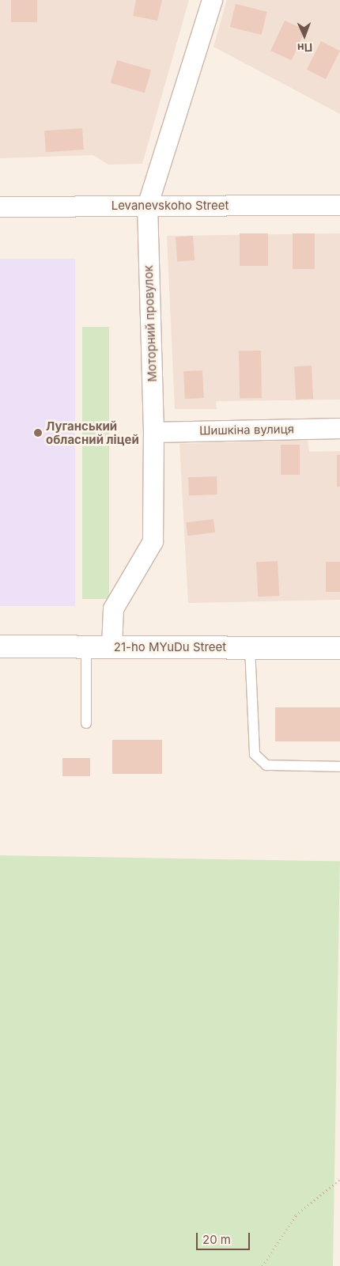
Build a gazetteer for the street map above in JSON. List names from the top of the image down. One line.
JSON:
{"streets":{"street":["Levanevskoho Street","Моторний провулок","Шишкіна вулиця","21-ho MYuDu Street"]},"crossings":[["Levanevskoho Street","Моторний провулок"],["Моторний провулок","Шишкіна вулиця"],["Моторний провулок","21-ho MYuDu Street"]],"places":["Луганський обласний ліцей"],"scale_bar":"20 m","north":"bottom"}
